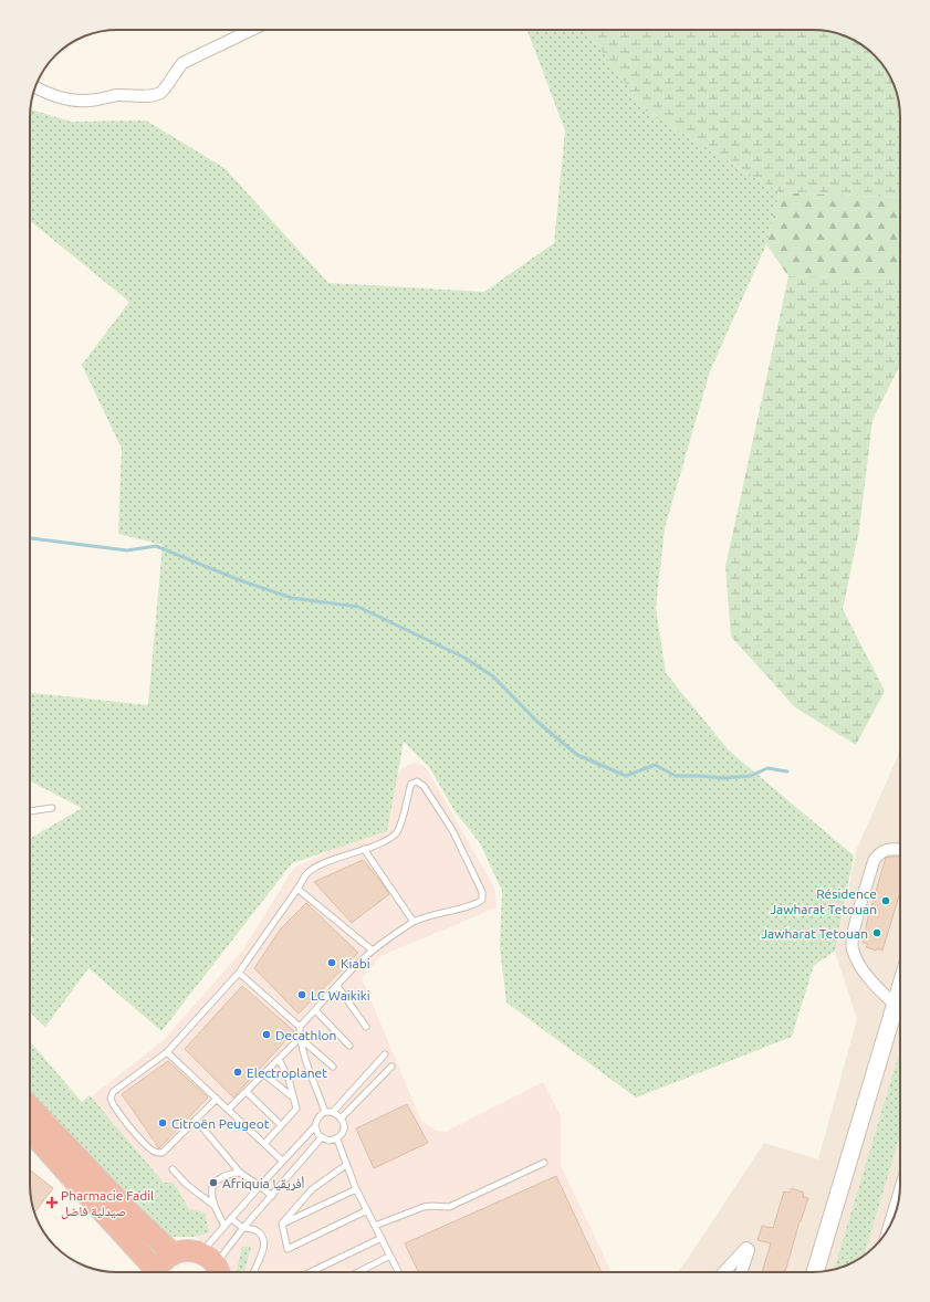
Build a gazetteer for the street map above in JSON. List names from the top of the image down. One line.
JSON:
{"places":{"other":["Résidence Jawharat Tetouan","Jawharat Tetouan","Kiabi","LC Waikiki","Decathlon","Electroplanet","Citroën Peugeot","Afriquia أفريقيا"],"health":["Pharmacie Fadil صيدلية فاضل"]}}
